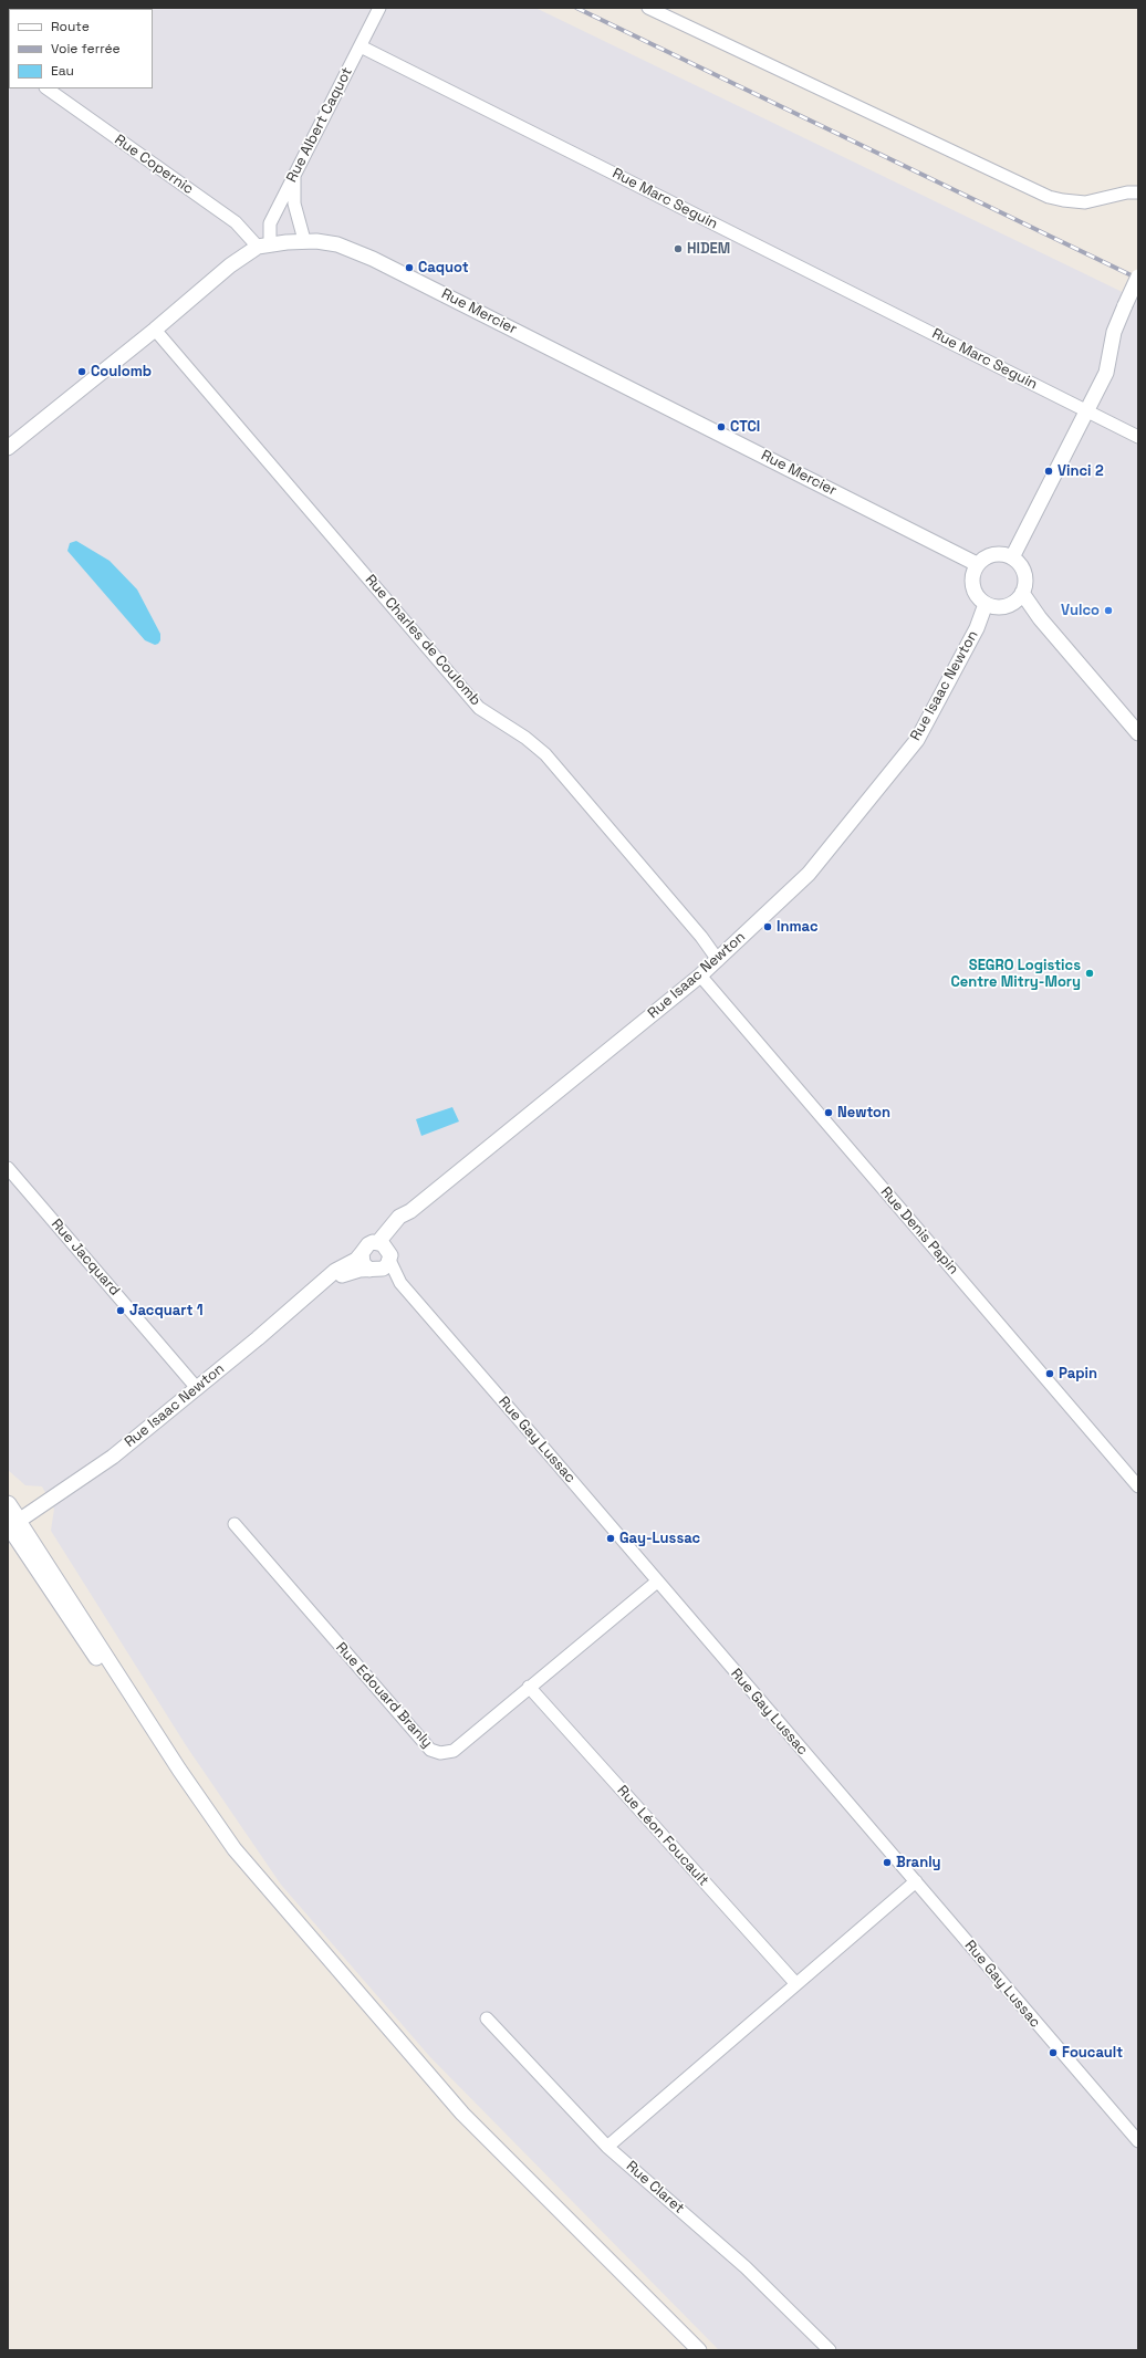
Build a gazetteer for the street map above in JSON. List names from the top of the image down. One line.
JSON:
{"streets":{"street":["Rue Albert Caquot","Rue Copernic","Rue Marc Seguin","Rue Mercier","Rue Charles de Coulomb","Rue Isaac Newton","Rue Denis Papin","Rue Jacquard","Rue Gay Lussac","Rue Edouard Branly","Rue Léon Foucault","Rue Claret"]},"crossings":[["Rue Albert Caquot","Rue Copernic"],["Rue Albert Caquot","Rue Marc Seguin"],["Rue Albert Caquot","Rue Mercier"],["Rue Copernic","Rue Mercier"],["Rue Mercier","Rue Charles de Coulomb"],["Rue Mercier","Rue Isaac Newton"],["Rue Charles de Coulomb","Rue Isaac Newton"],["Rue Isaac Newton","Rue Denis Papin"],["Rue Isaac Newton","Rue Jacquard"],["Rue Isaac Newton","Rue Gay Lussac"],["Rue Gay Lussac","Rue Edouard Branly"],["Rue Edouard Branly","Rue Léon Foucault"]],"places":["HIDEM","Caquot","Coulomb","CTCI","Vinci 2","Vulco","Inmac","SEGRO Logistics Centre Mitry-Mory","Newton","Jacquart 1","Papin","Gay-Lussac","Branly","Foucault"],"legend":["Route","Voie ferrée","Eau"]}
